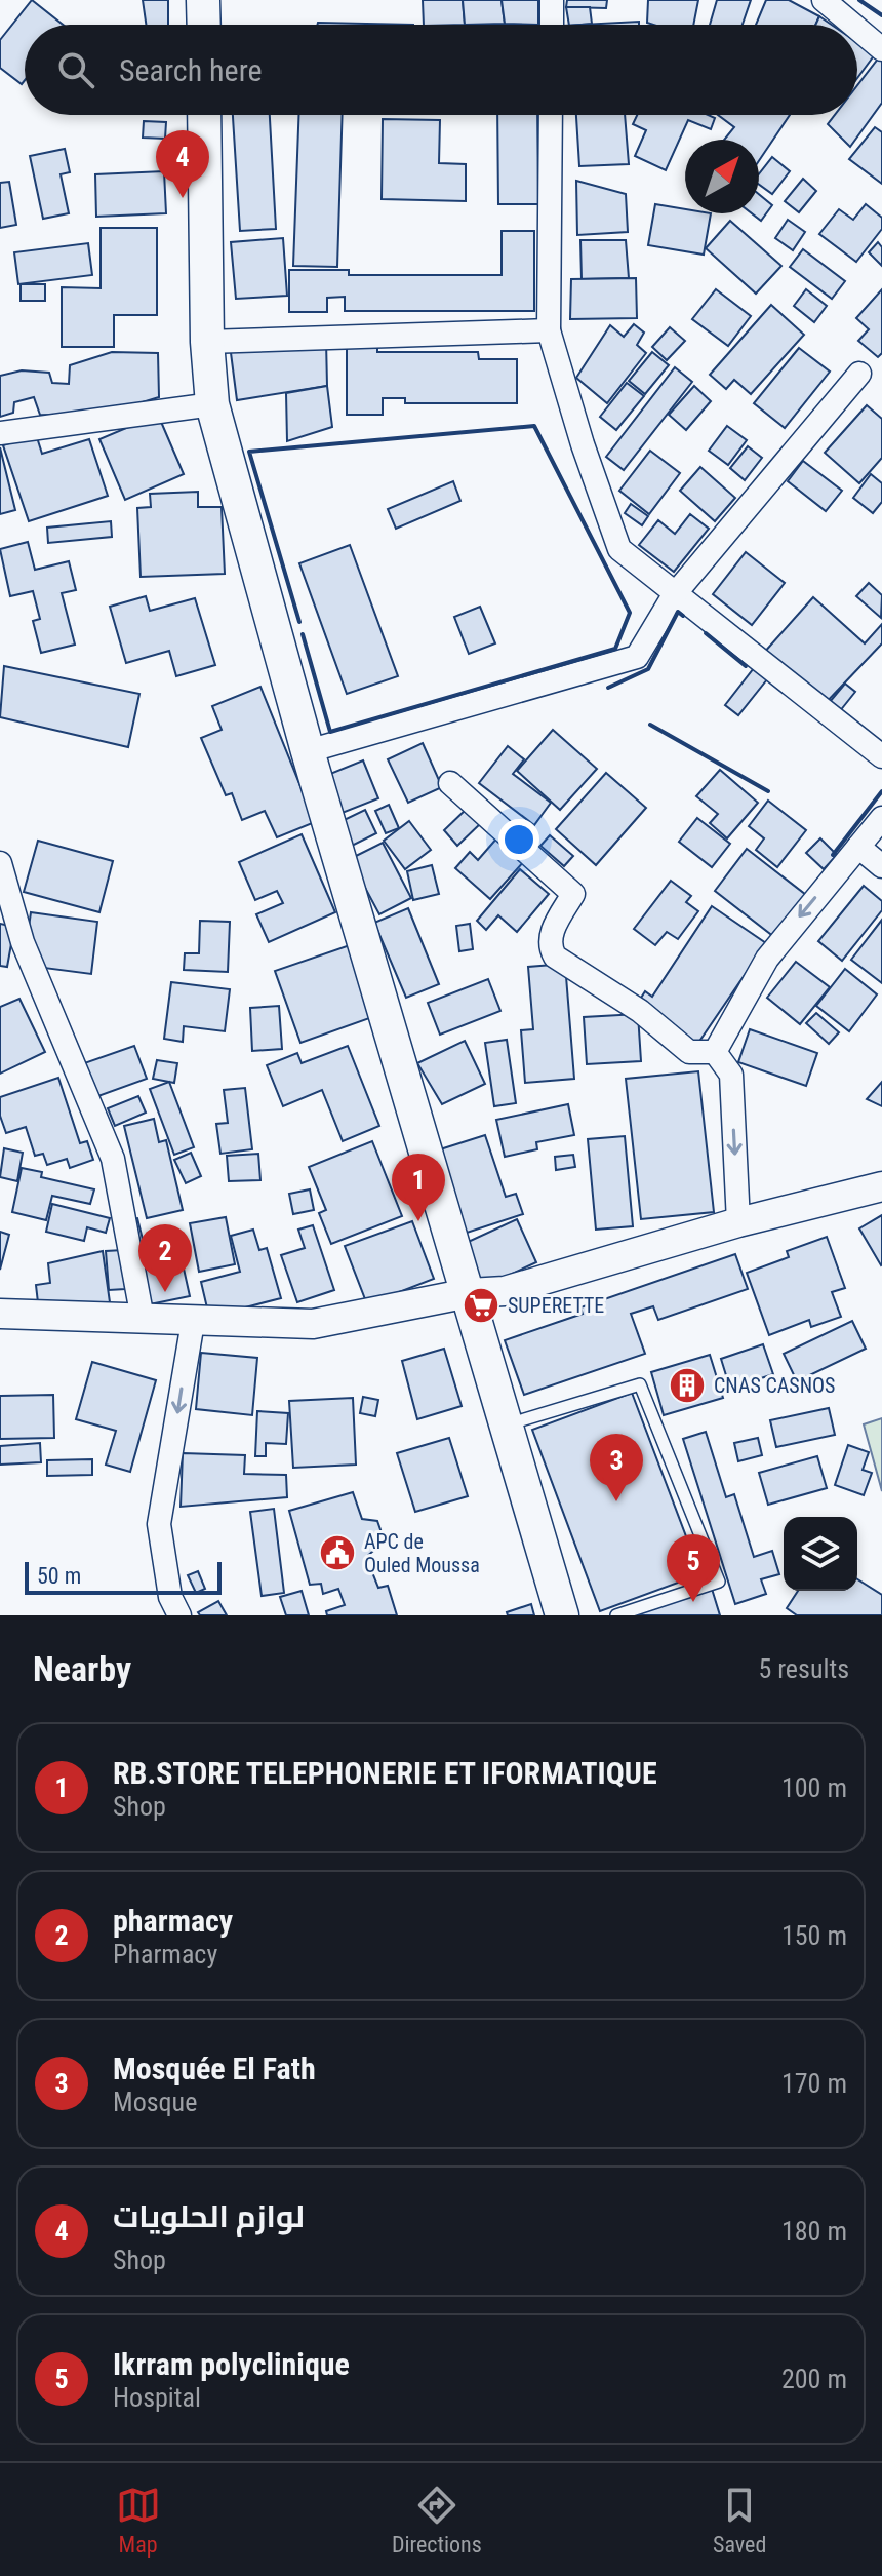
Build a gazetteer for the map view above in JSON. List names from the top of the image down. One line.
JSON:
{"places":{"supermarket":["SUPERETTE"],"building":["CNAS CASNOS"],"public building":["APC de Ouled Moussa"]},"scale_bar":"50 m","north":"top right","page":{"search":"Search here","pins":["4","1","2","3","5"],"scale":"50 m","heading":["Nearby","5 results"],"list":[{"mark":"1","name":"RB.STORE TELEPHONERIE ET IFORMATIQUE","note":"Shop","value":"100 m"},{"mark":"2","name":"pharmacy","note":"Pharmacy","value":"150 m"},{"mark":"3","name":"Mosquée El Fath","note":"Mosque","value":"170 m"},{"mark":"4","name":"لوازم الحلويات","note":"Shop","value":"180 m"},{"mark":"5","name":"Ikrram polyclinique","note":"Hospital","value":"200 m"}],"nav":["Map","Directions","Saved"]}}
